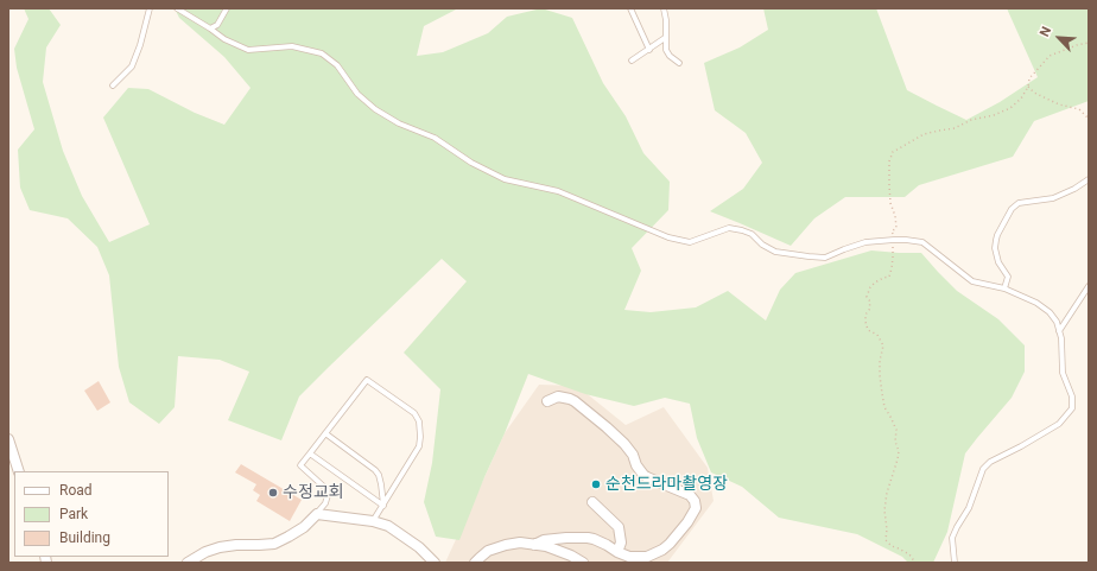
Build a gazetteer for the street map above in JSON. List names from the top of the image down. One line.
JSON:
{"places":["순천드라마촬영장","수정교회"],"legend":["Road","Park","Building"],"north":"top left"}
